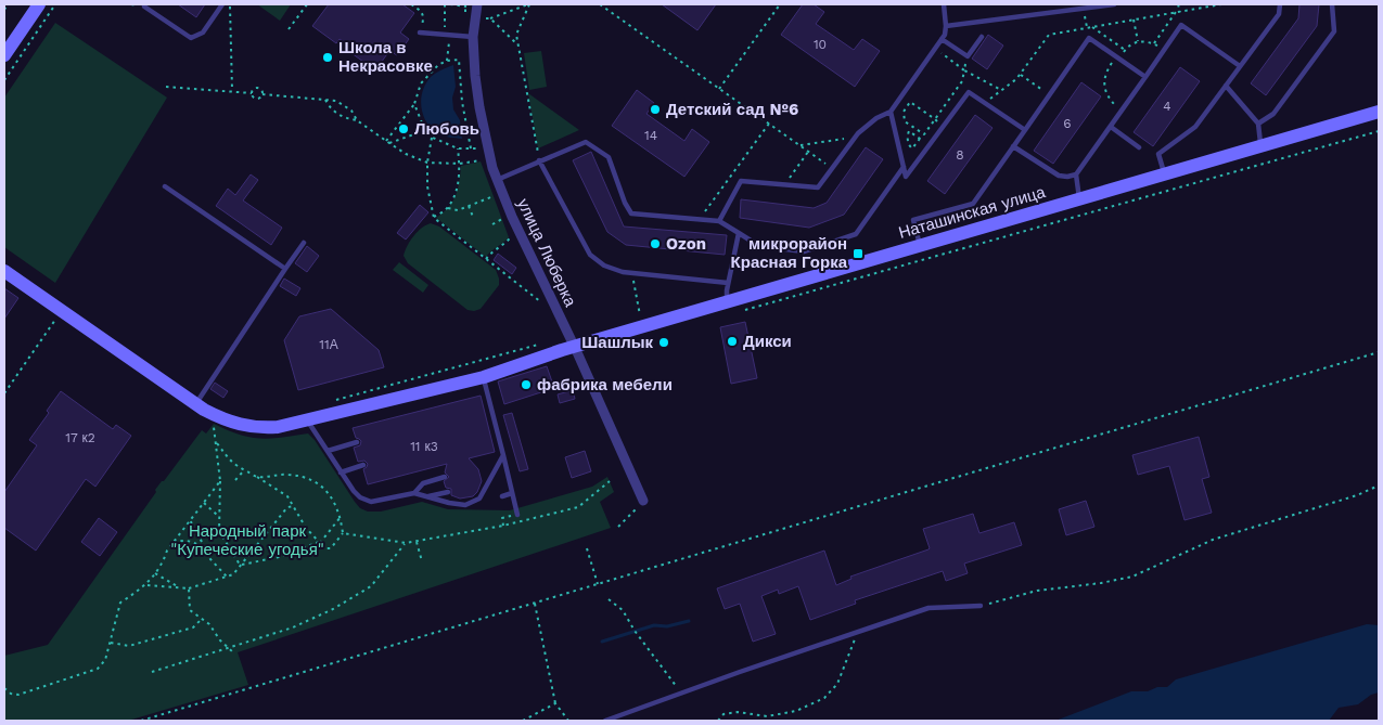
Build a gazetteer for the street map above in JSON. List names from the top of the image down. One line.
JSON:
{"streets":{"street":["Наташинская улица","улица Люберка"]},"crossings":[["Наташинская улица","улица Люберка"]],"parks":["Народный парк \"Купеческие угодья\""],"places":{"other":["Школа в Некрасовке","Детский сад №6","Любовь","Ozon","Дикси","Шашлык","фабрика мебели"],"transit":["микрорайон Красная Горка"]},"house_numbers":["10","4","6","14","8","11А","17 к2","11 к3"]}
